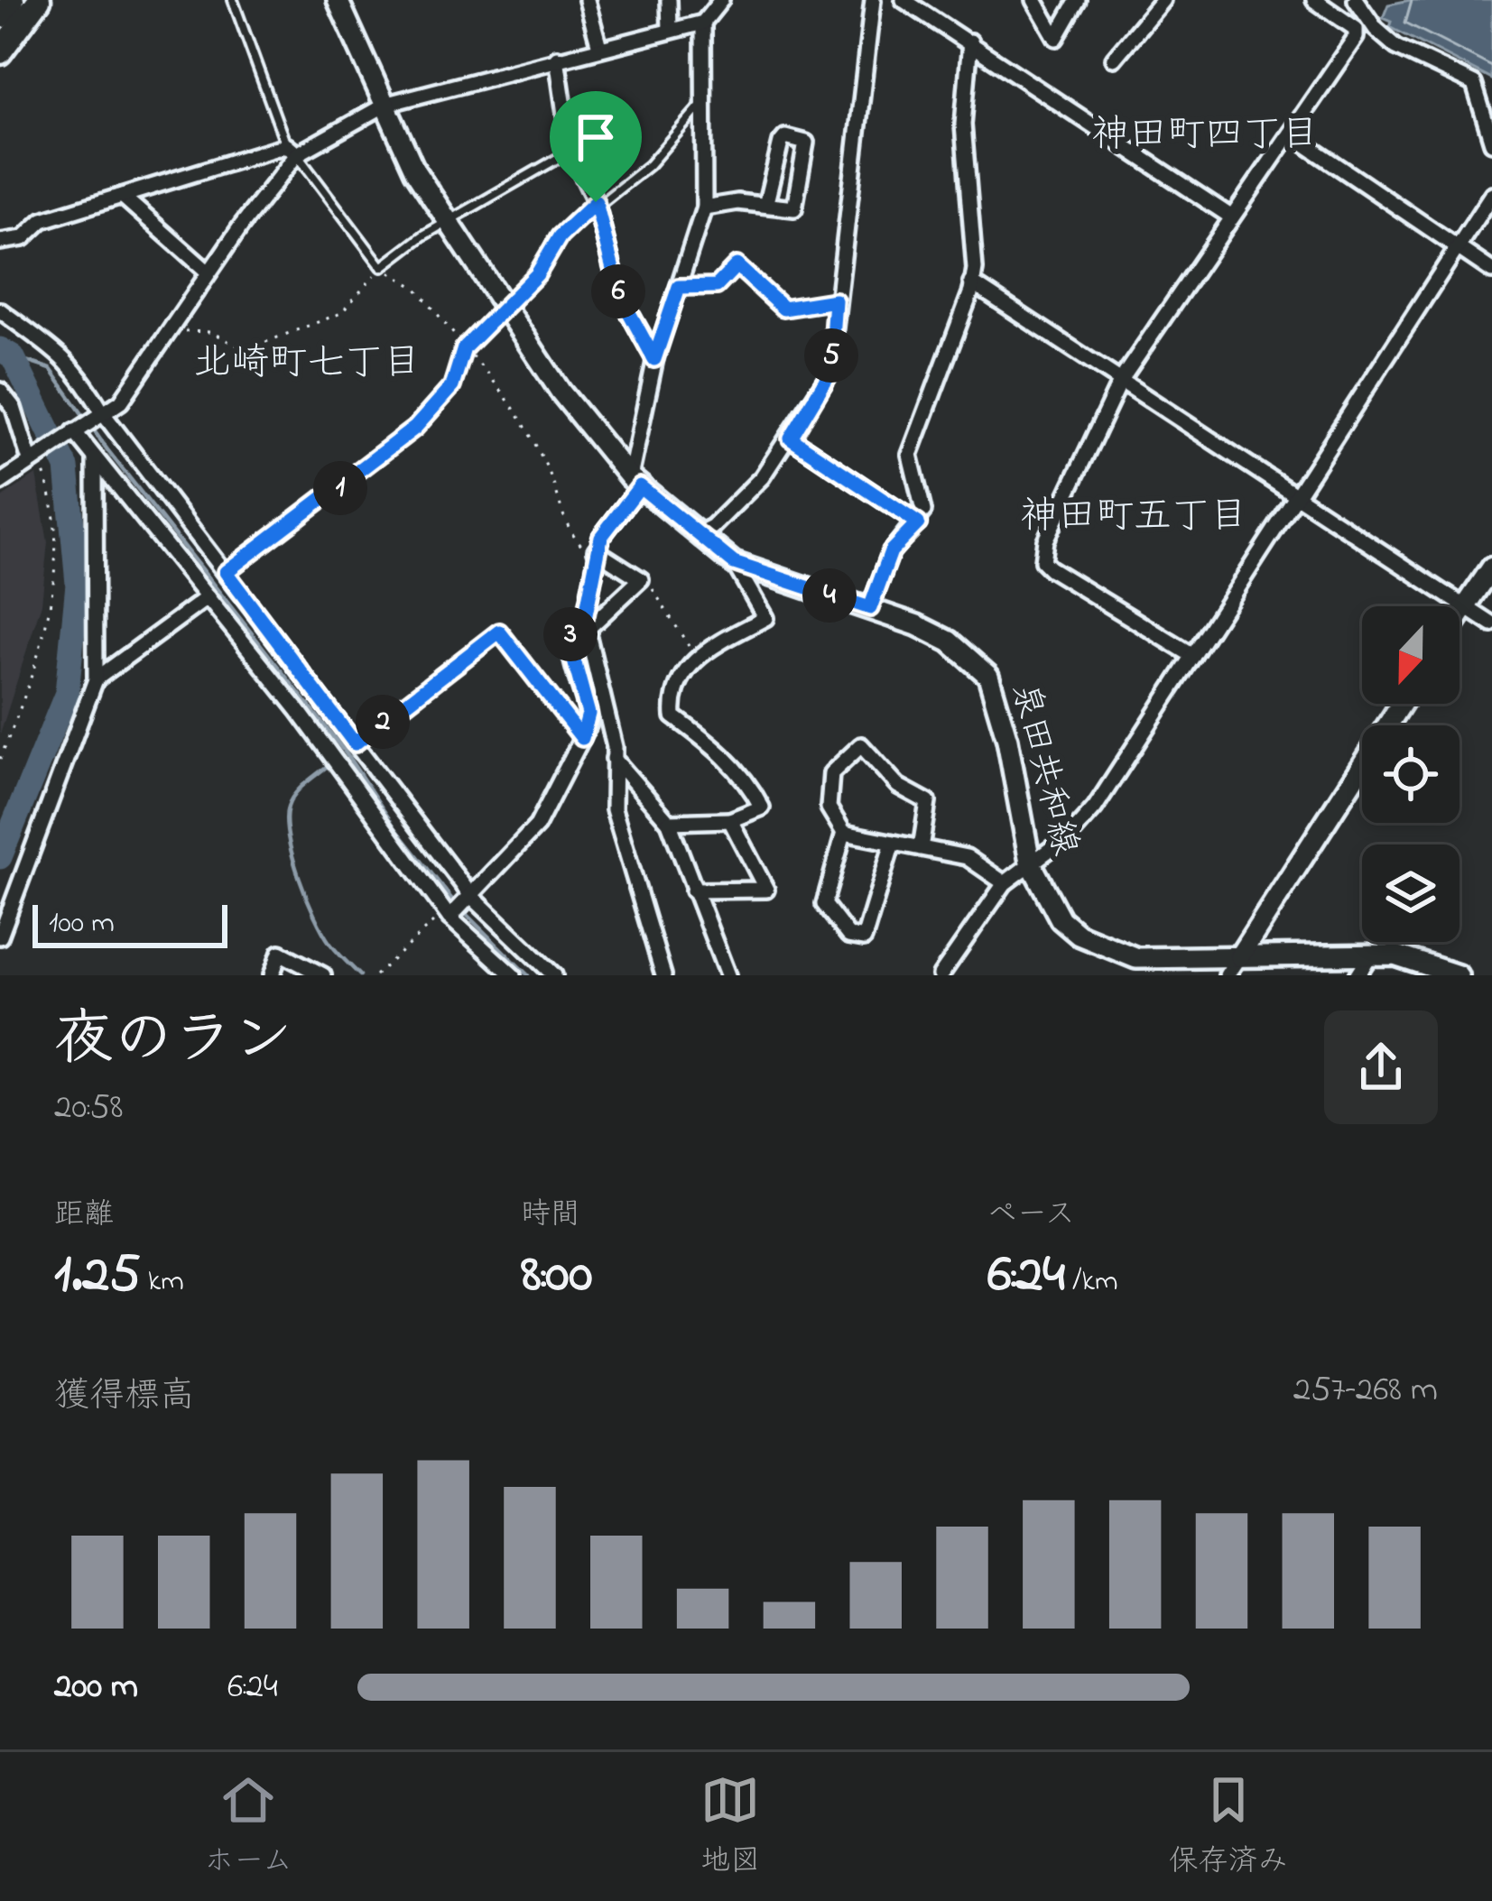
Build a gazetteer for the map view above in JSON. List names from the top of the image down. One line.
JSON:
{"streets":{"main road":["泉田共和線"]},"districts":["神田町四丁目","北崎町七丁目","神田町五丁目"],"scale_bar":"100 m","north":"bottom","page":{"pins":["6","5","1","4","3","2"],"scale":"100 m","heading":["夜のラン","20:58"],"stats":[["距離","1.25 km"],["時間","8:00"],["ペース","6:24 /km"]],"chart":["獲得標高","257–268 m"],"list":[{"name":"200 m","note":"6:24"}],"tabs":["ホーム","地図","保存済み"]}}
